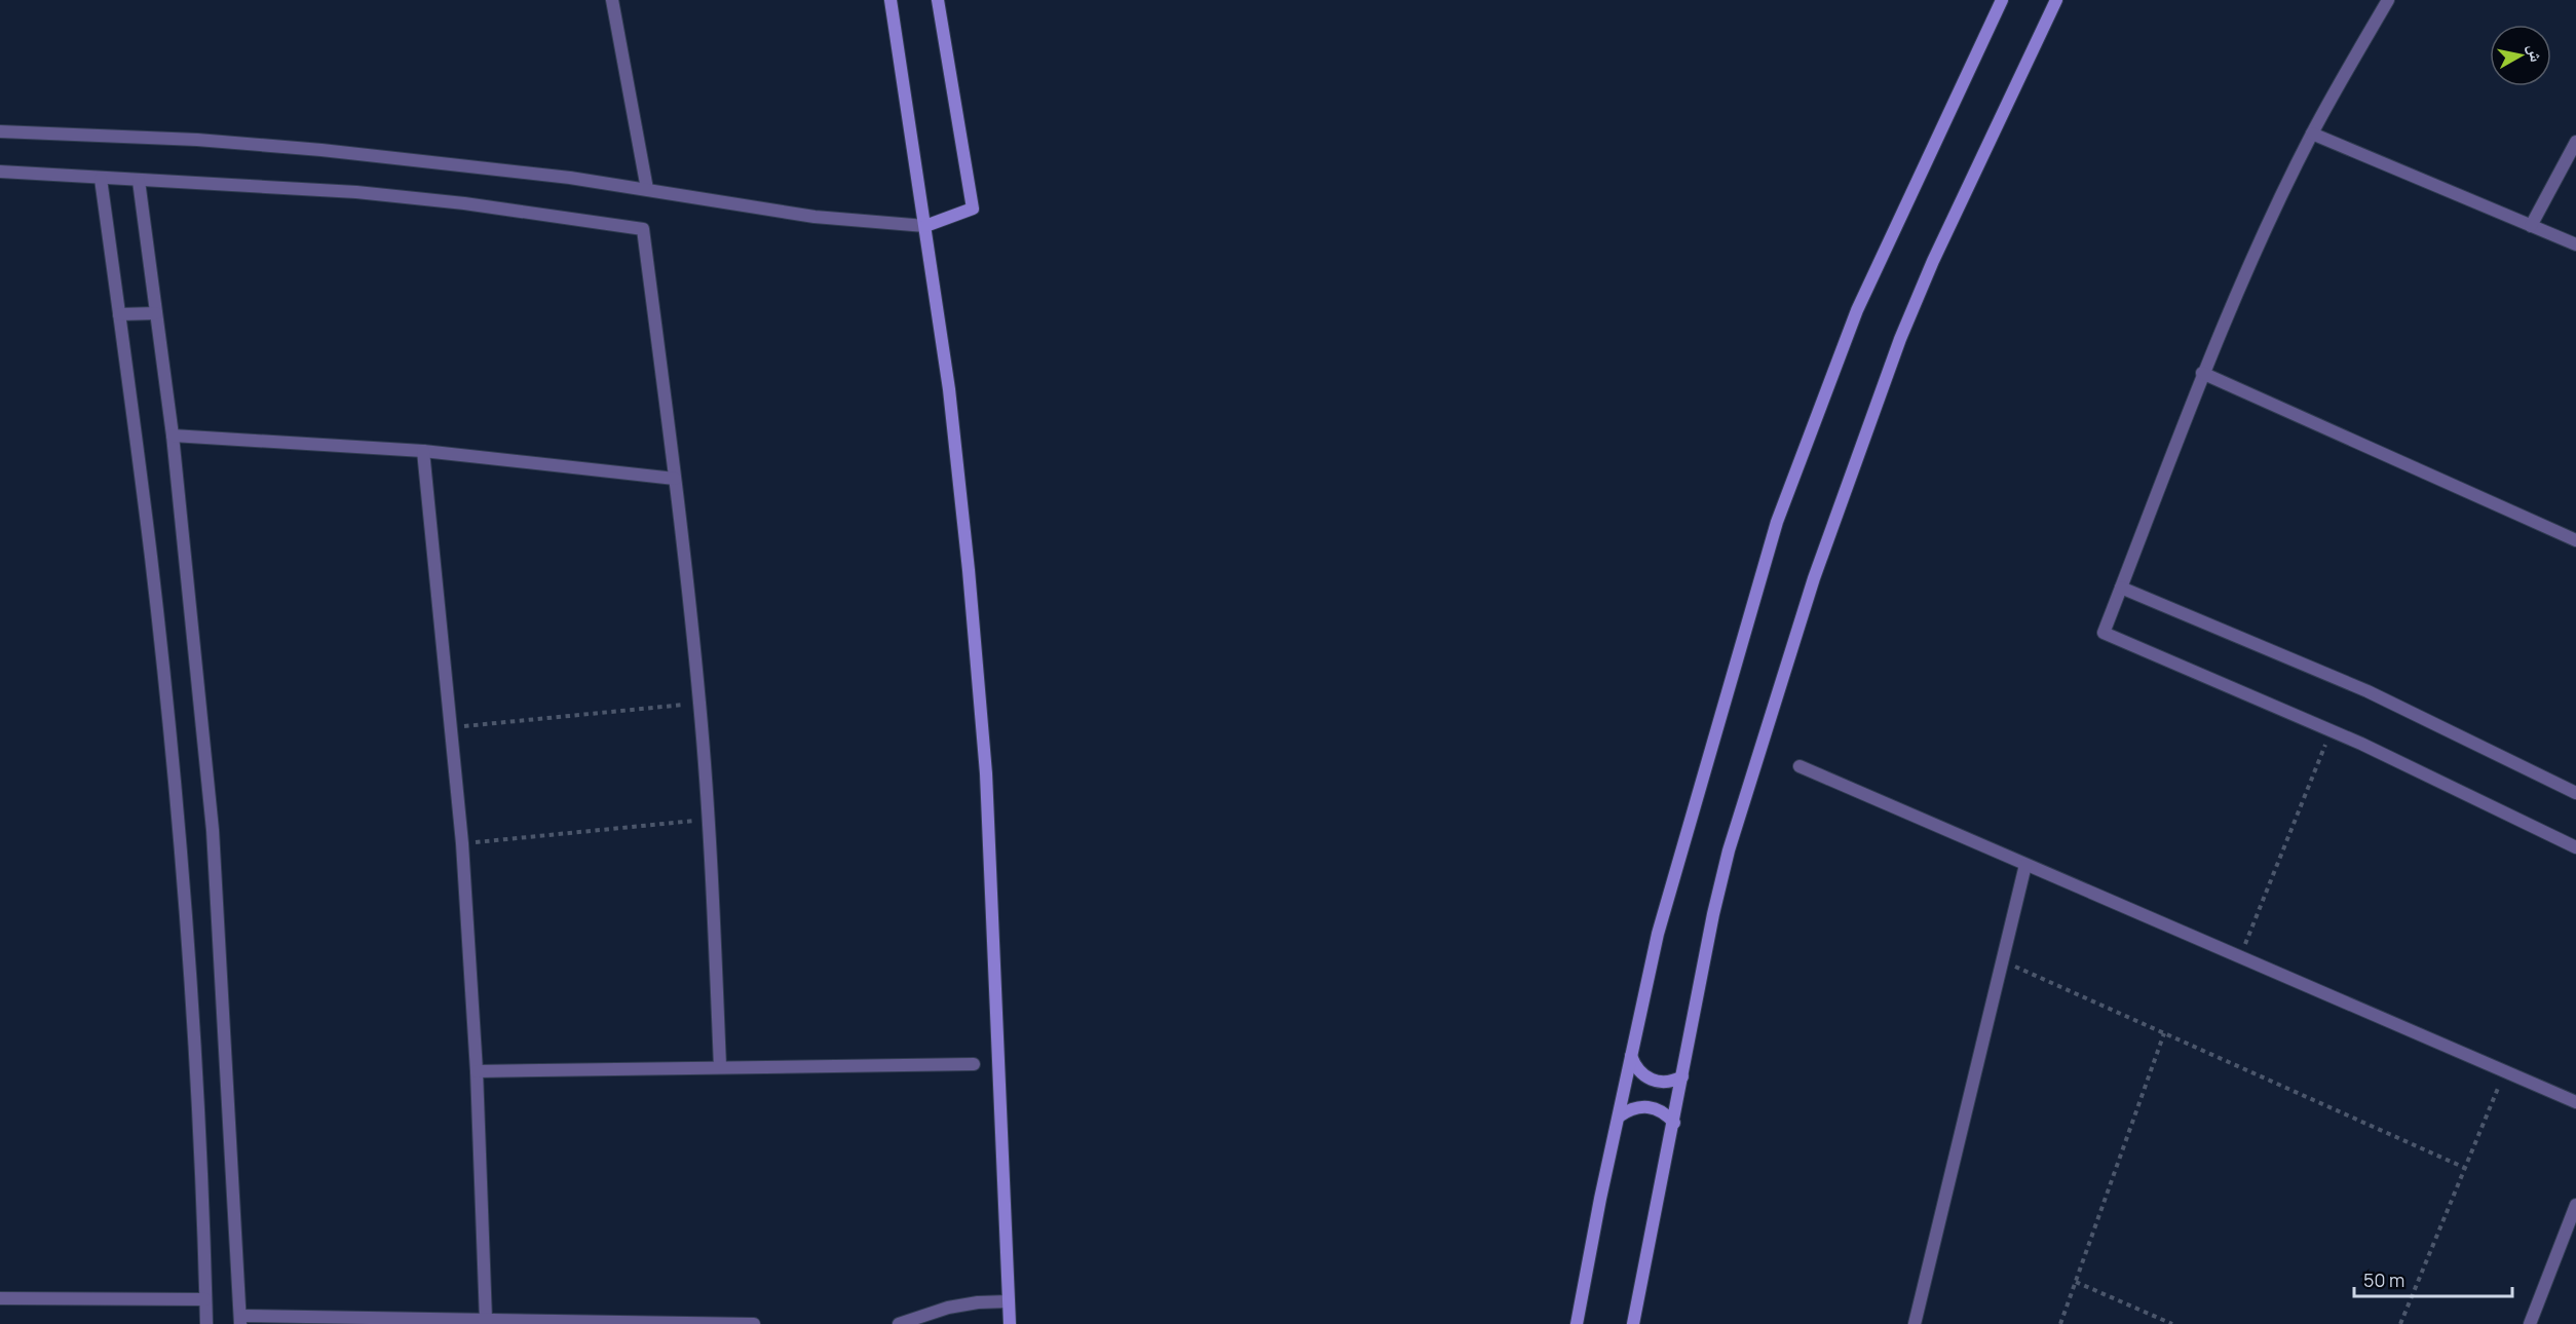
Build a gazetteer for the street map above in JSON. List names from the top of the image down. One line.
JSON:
{"scale_bar":"50 m","north":"right"}
